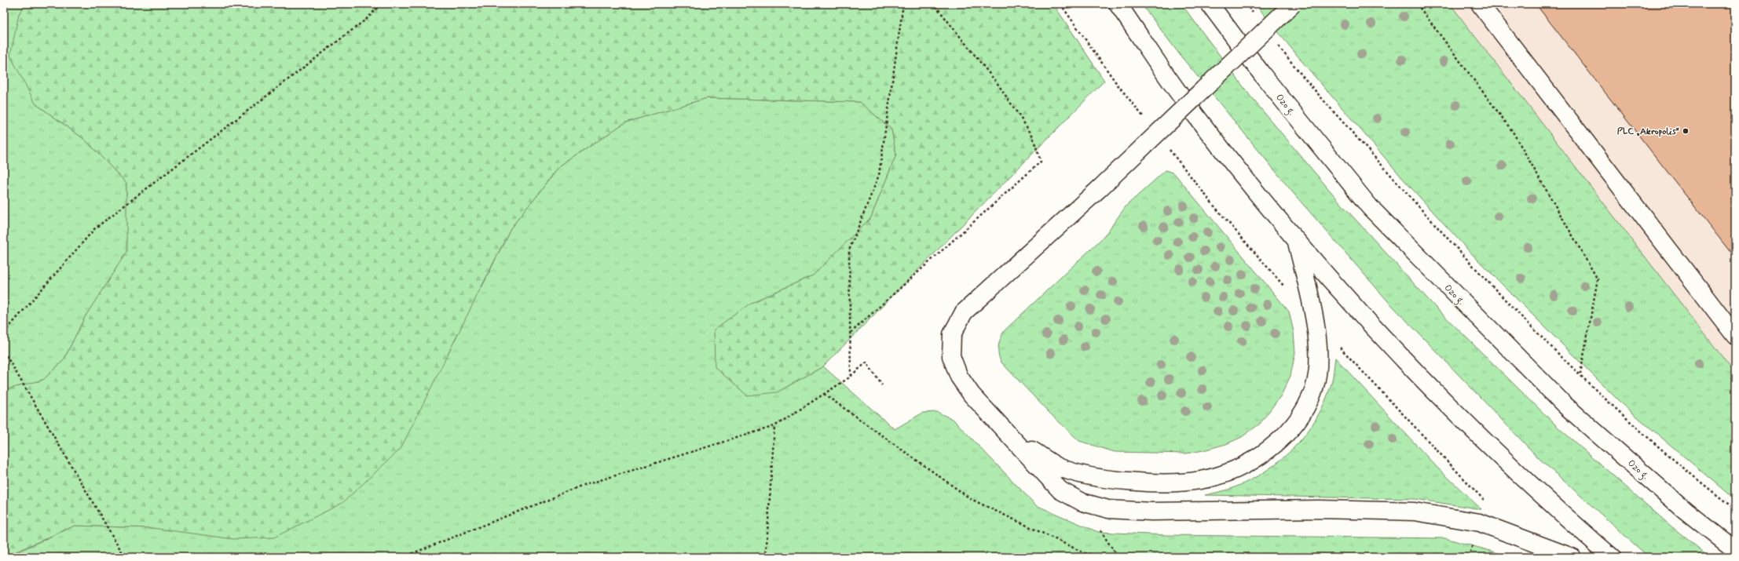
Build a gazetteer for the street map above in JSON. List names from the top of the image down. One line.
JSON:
{"streets":{"main road":["Ozo g."]},"places":["PLC „Akropolis“"]}
